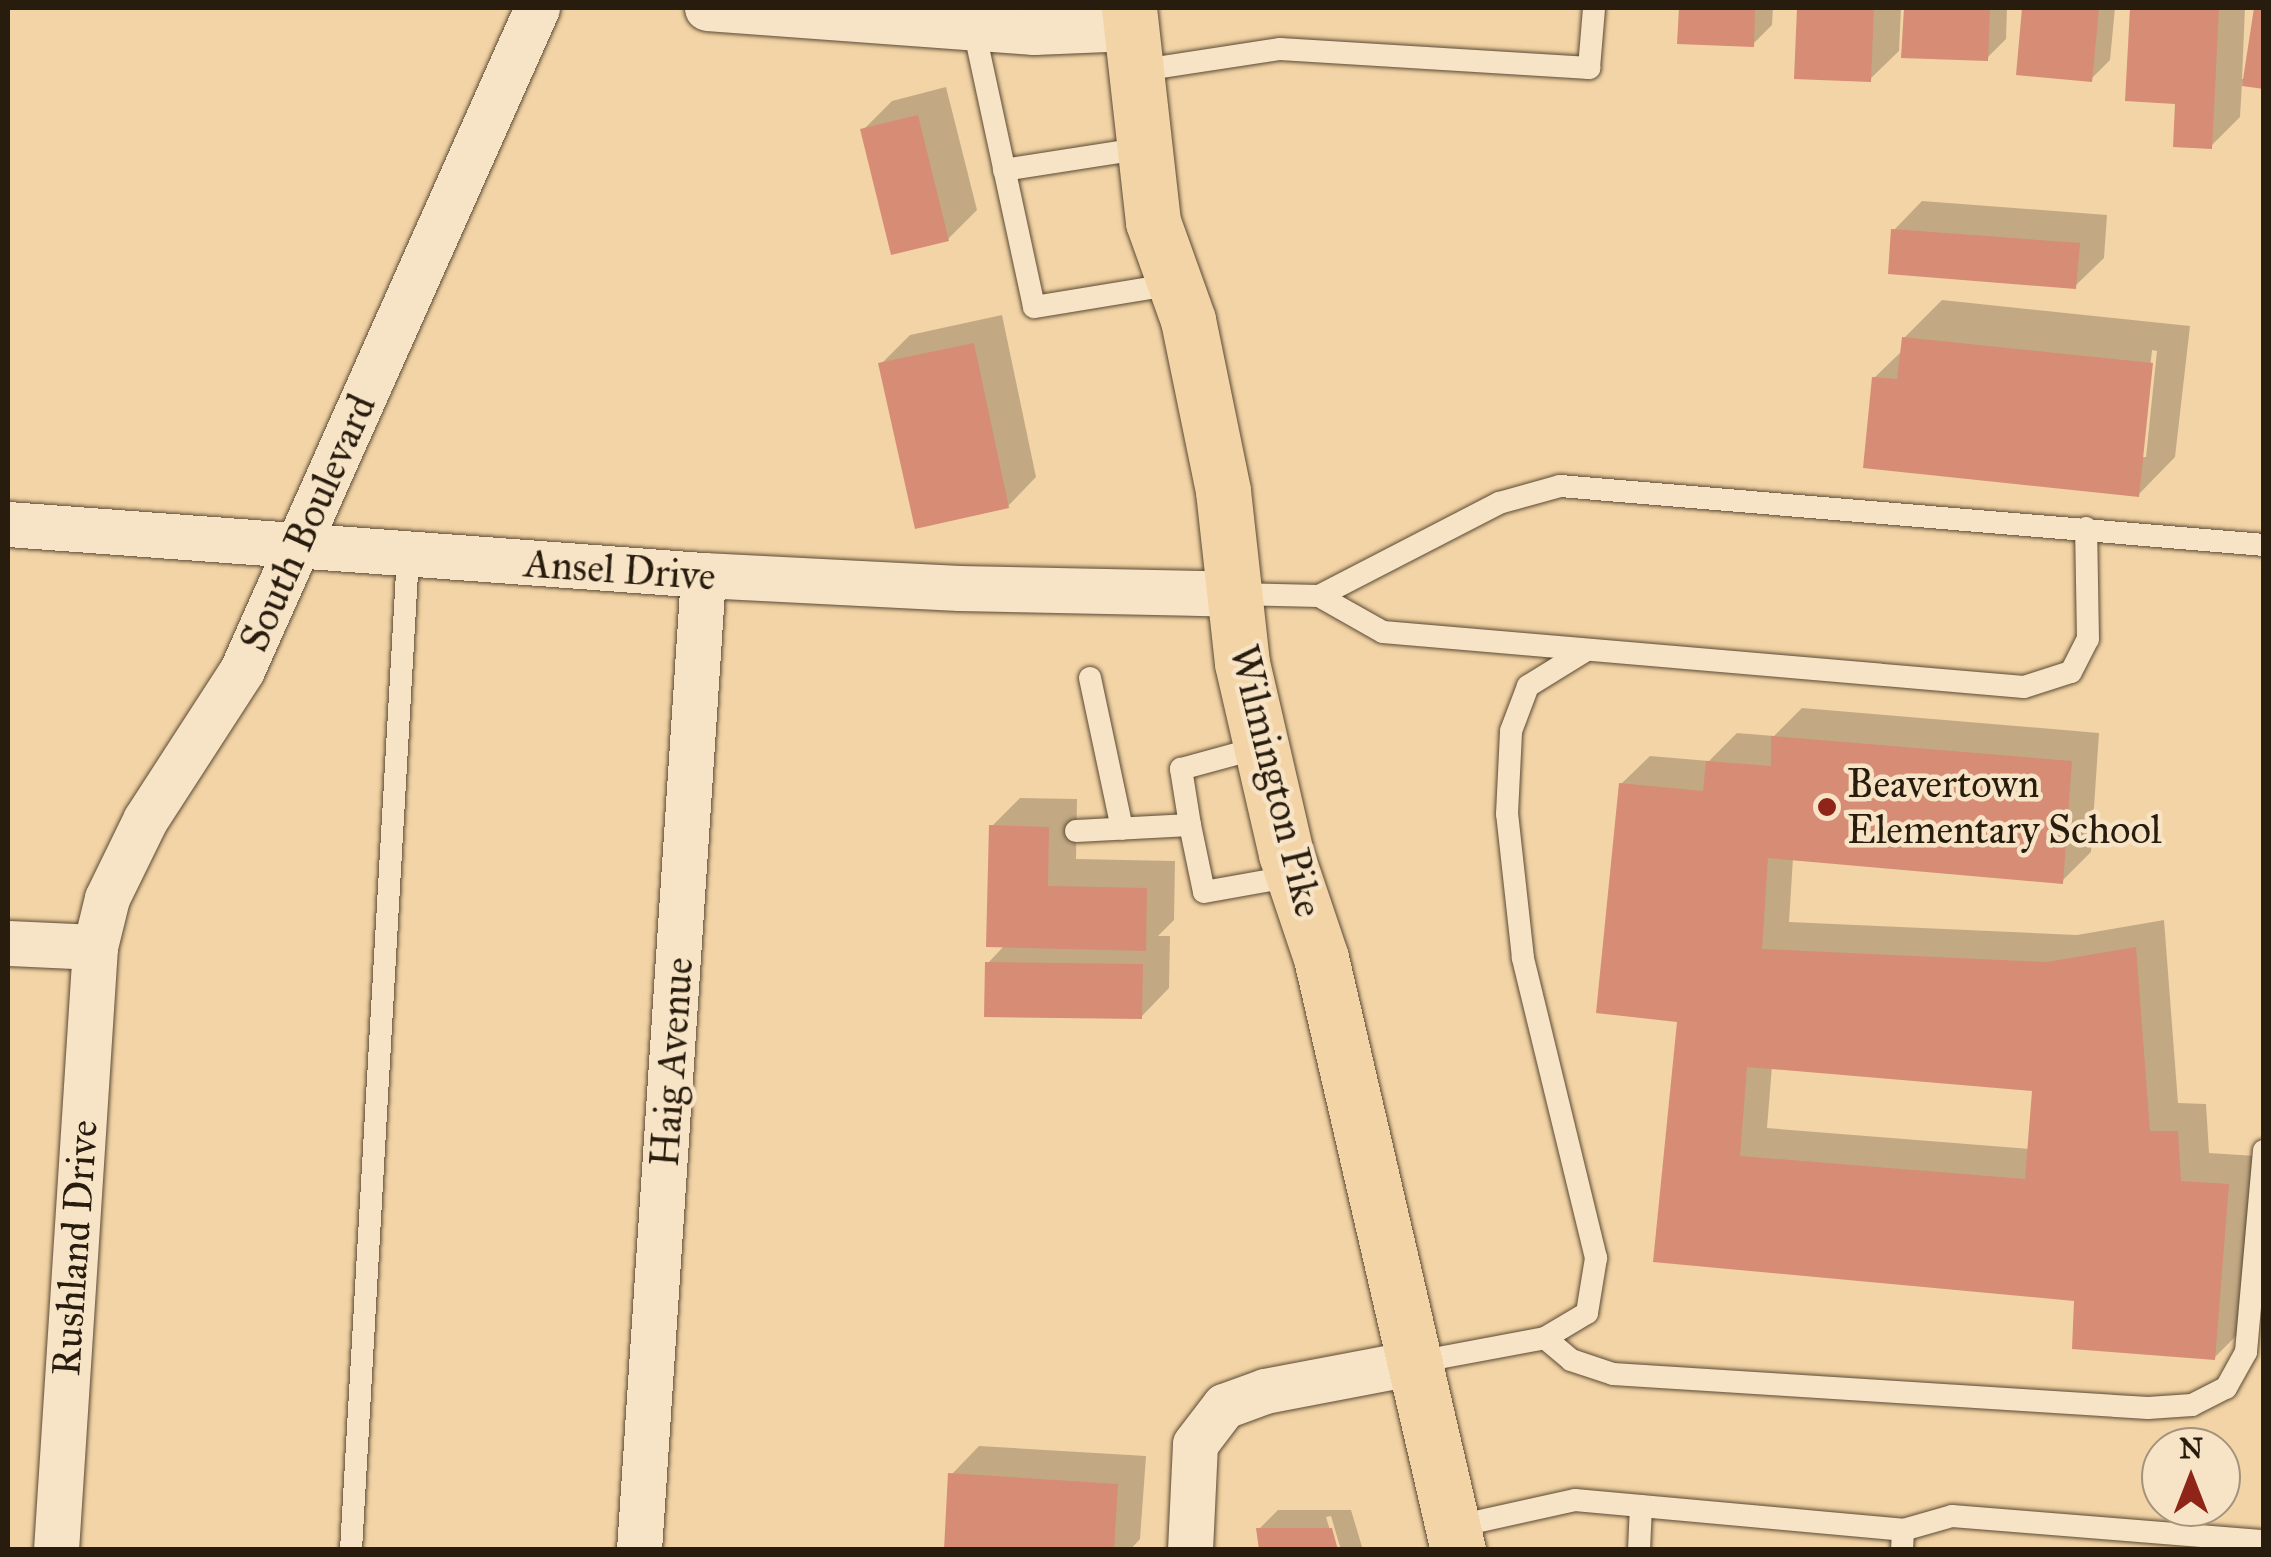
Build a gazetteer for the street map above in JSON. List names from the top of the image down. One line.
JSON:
{"streets":{"main road":["Wilmington Pike"],"street":["South Boulevard","Ansel Drive","Haig Avenue","Rushland Drive"]},"crossings":[["South Boulevard","Ansel Drive"],["South Boulevard","Rushland Drive"],["Ansel Drive","Wilmington Pike"],["Ansel Drive","Haig Avenue"]],"places":["Beavertown Elementary School"],"north":"top"}
